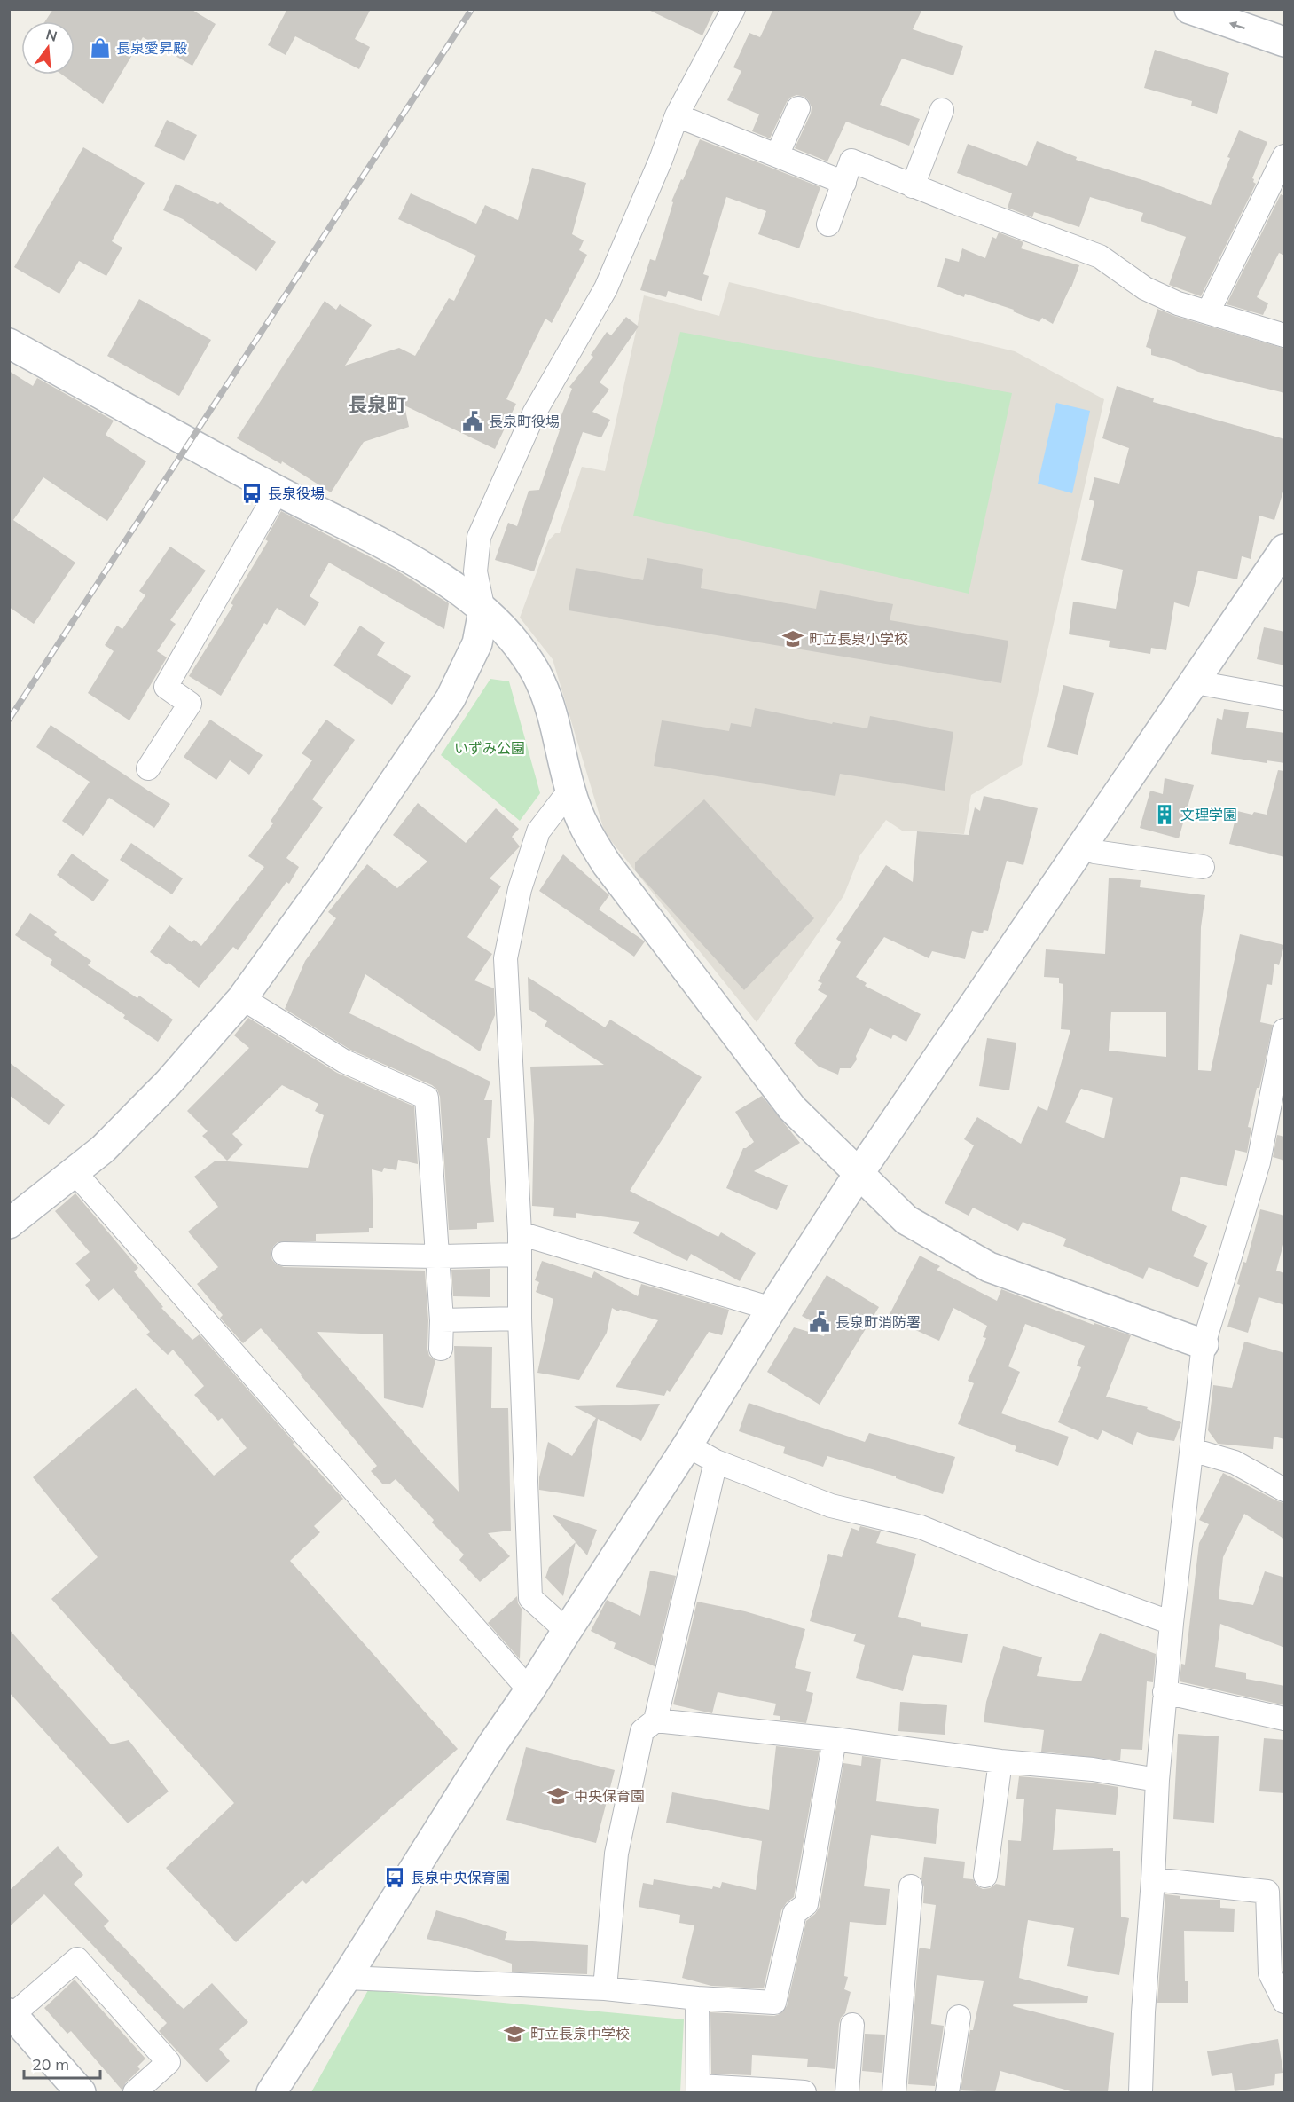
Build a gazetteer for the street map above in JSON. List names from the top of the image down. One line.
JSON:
{"districts":["長泉町"],"parks":["いずみ公園"],"places":{"shop":["長泉愛昇殿"],"public building":["長泉町役場","長泉町消防署"],"bus stop":["長泉役場","長泉中央保育園"],"school or university":["町立長泉小学校","中央保育園","町立長泉中学校"],"building":["文理学園"]},"scale_bar":"20 m","north":"top"}
